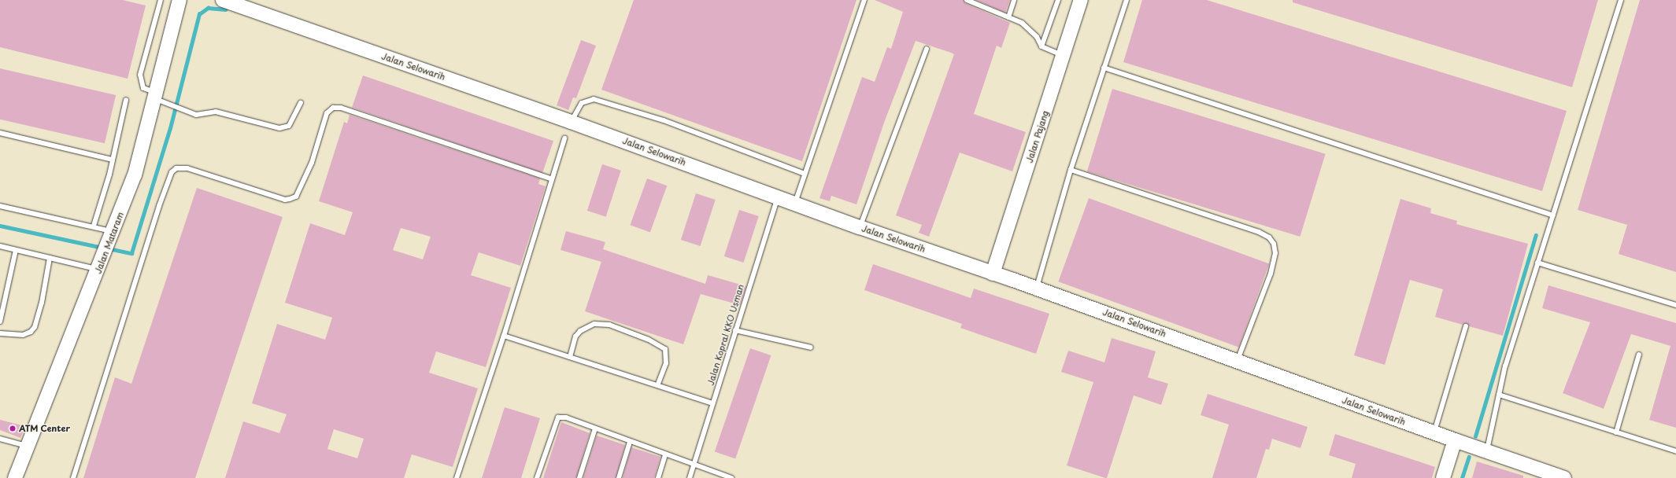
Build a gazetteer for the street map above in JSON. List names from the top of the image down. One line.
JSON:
{"streets":{"main road":["Jalan Selowarih","Jalan Pajang","Jalan Mataram"],"lane":["Jalan Kopral KKO Usman"]},"crossings":[["Jalan Selowarih","Jalan Pajang"],["Jalan Selowarih","Jalan Kopral KKO Usman"]],"places":["ATM Center"]}
